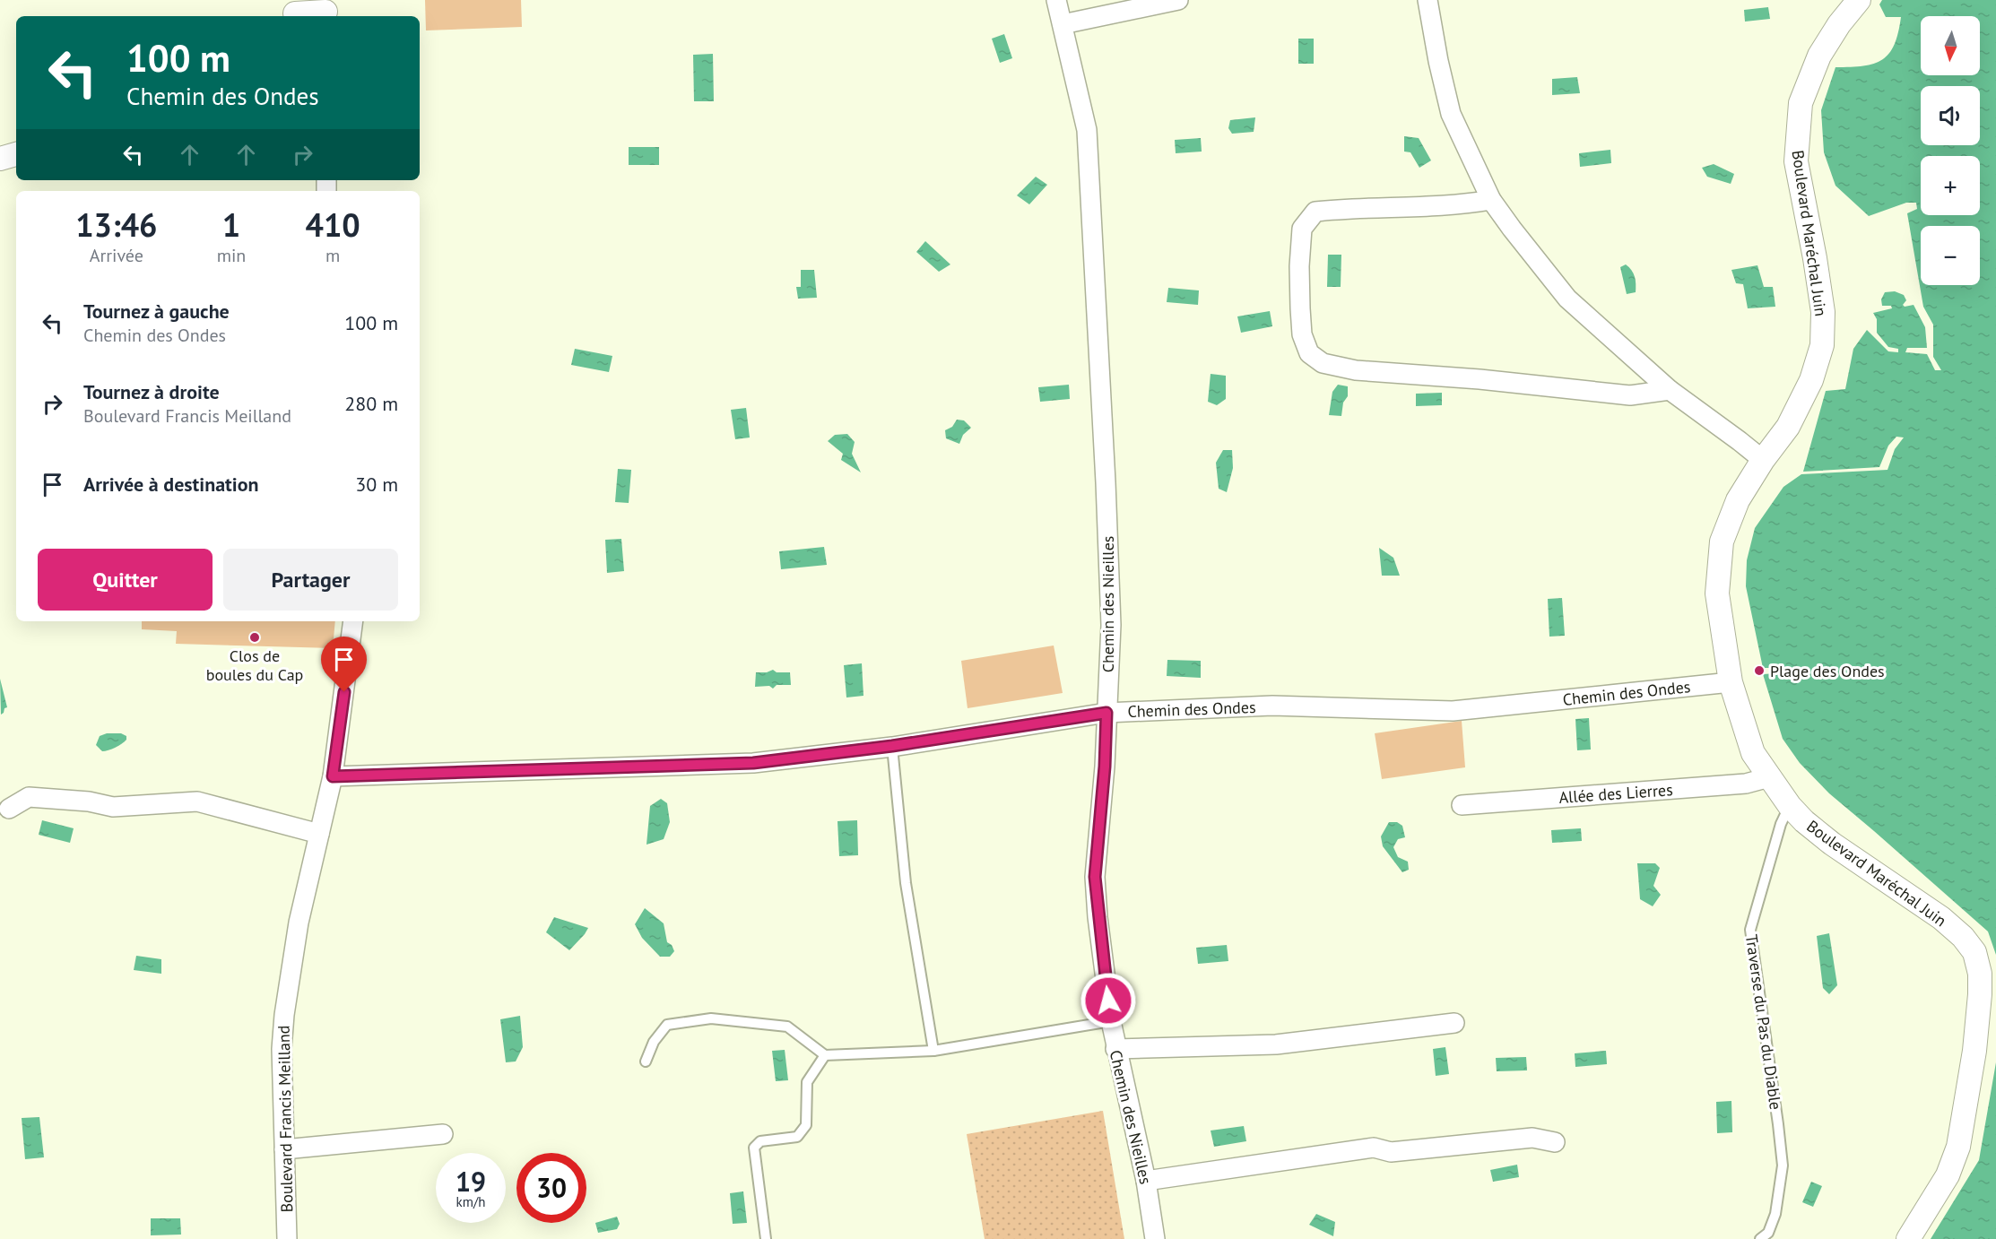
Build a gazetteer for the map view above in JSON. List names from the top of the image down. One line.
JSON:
{"streets":{"street":["Boulevard Maréchal Juin","Chemin des Nieilles","Chemin des Ondes","Allée des Lierres","Boulevard Francis Meilland"],"lane":["Traverse du Pas du Diable"]},"crossings":[["Boulevard Maréchal Juin","Chemin des Ondes"],["Boulevard Maréchal Juin","Allée des Lierres"],["Boulevard Maréchal Juin","Traverse du Pas du Diable"],["Chemin des Nieilles","Chemin des Ondes"],["Chemin des Ondes","Boulevard Francis Meilland"]],"places":["Clos de boules du Cap","Plage des Ondes"],"north":"bottom","page":{"map_buttons":["+","−"],"turn":["100 m","Chemin des Ondes"],"eta":["13:46","Arrivée","1","min","410","m"],"list":[{"name":"Tournez à gauche","note":"Chemin des Ondes","value":"100 m"},{"name":"Tournez à droite","note":"Boulevard Francis Meilland","value":"280 m"},{"name":"Arrivée à destination","value":"30 m"}],"buttons":["Quitter","Partager"],"speed":"19 km/h","limit":"30"}}
